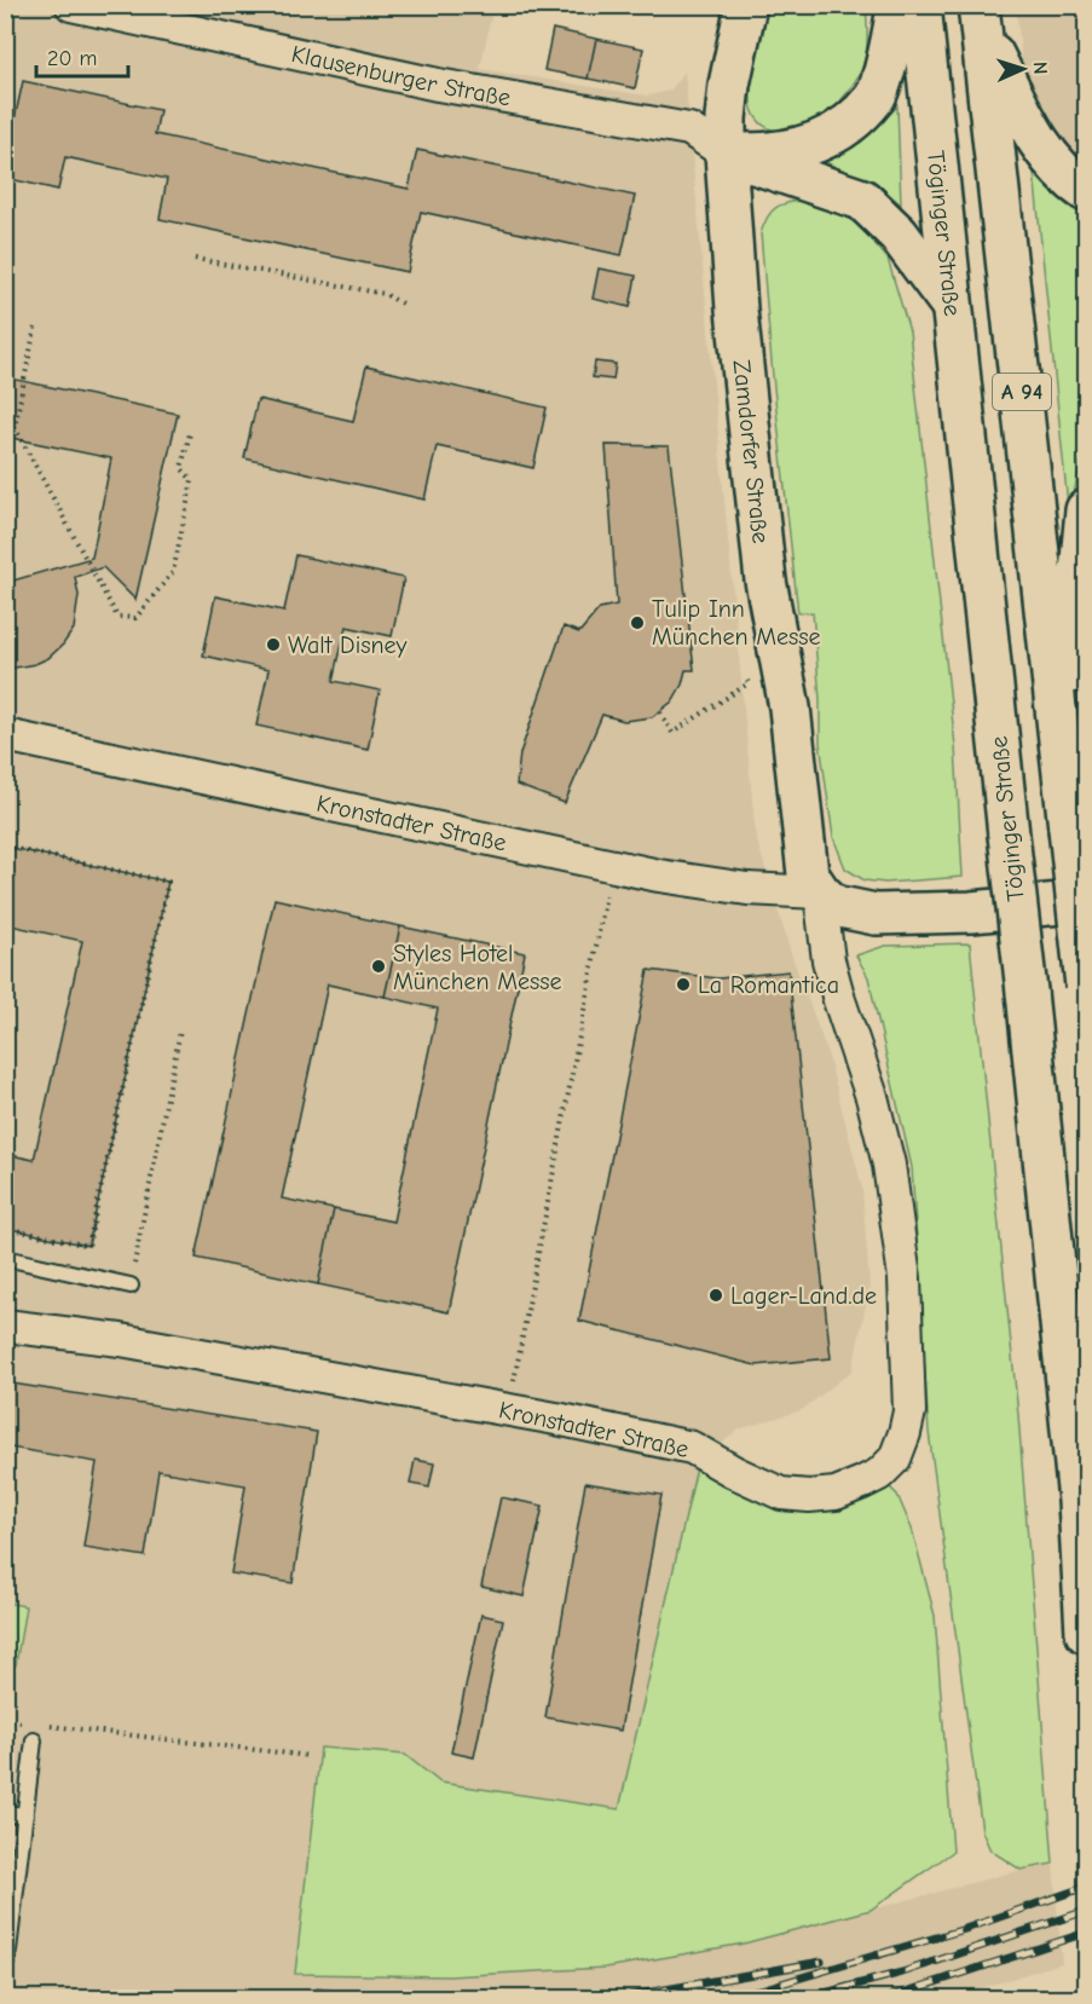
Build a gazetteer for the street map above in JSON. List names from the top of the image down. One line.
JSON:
{"streets":{"main road":["Töginger Straße","A 94","Zamdorfer Straße","Kronstadter Straße"],"street":["Klausenburger Straße"]},"crossings":[["Klausenburger Straße","Zamdorfer Straße"],["Zamdorfer Straße","Kronstadter Straße"]],"places":["Tulip Inn München Messe","Walt Disney","Styles Hotel München Messe","La Romantica","Lager-Land.de"],"scale_bar":"20 m","north":"right"}
